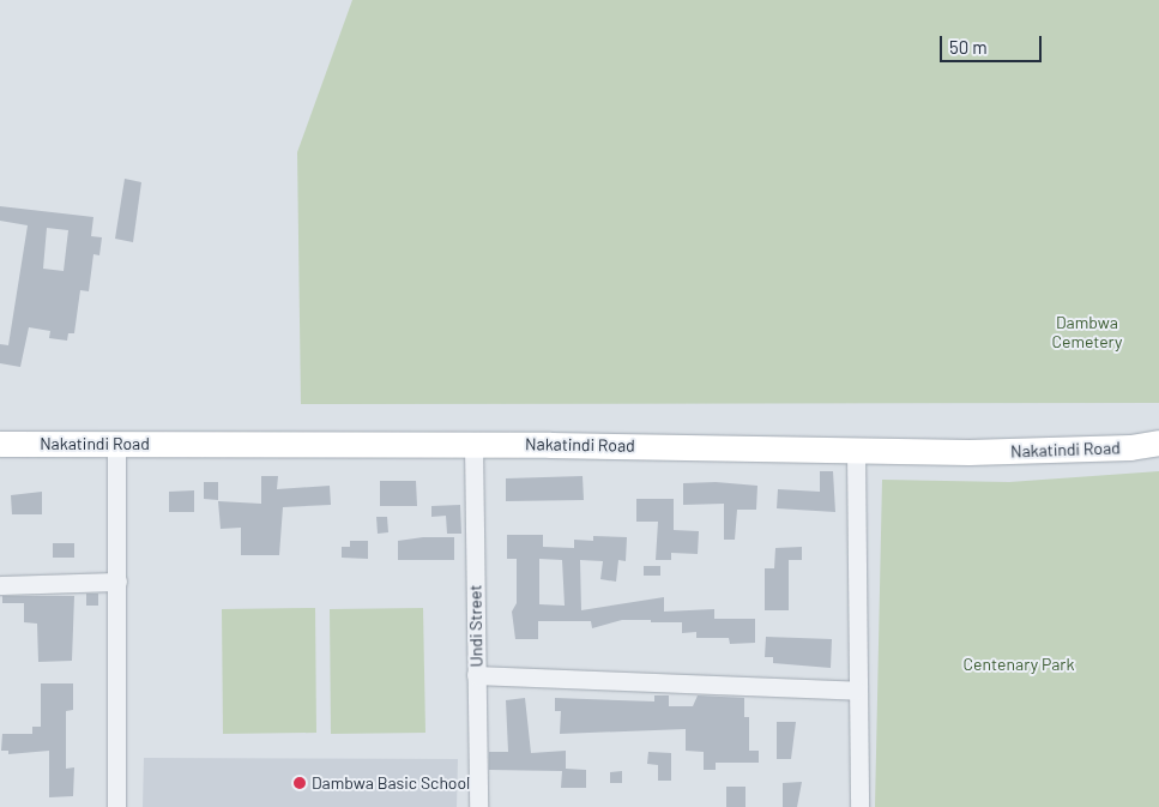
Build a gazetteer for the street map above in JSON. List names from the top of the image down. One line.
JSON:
{"streets":{"highway":["Nakatindi Road"],"street":["Undi Street"]},"crossings":[["Nakatindi Road","Undi Street"]],"parks":["Dambwa Cemetery","Centenary Park"],"places":["Dambwa Basic School"],"scale_bar":"50 m"}
